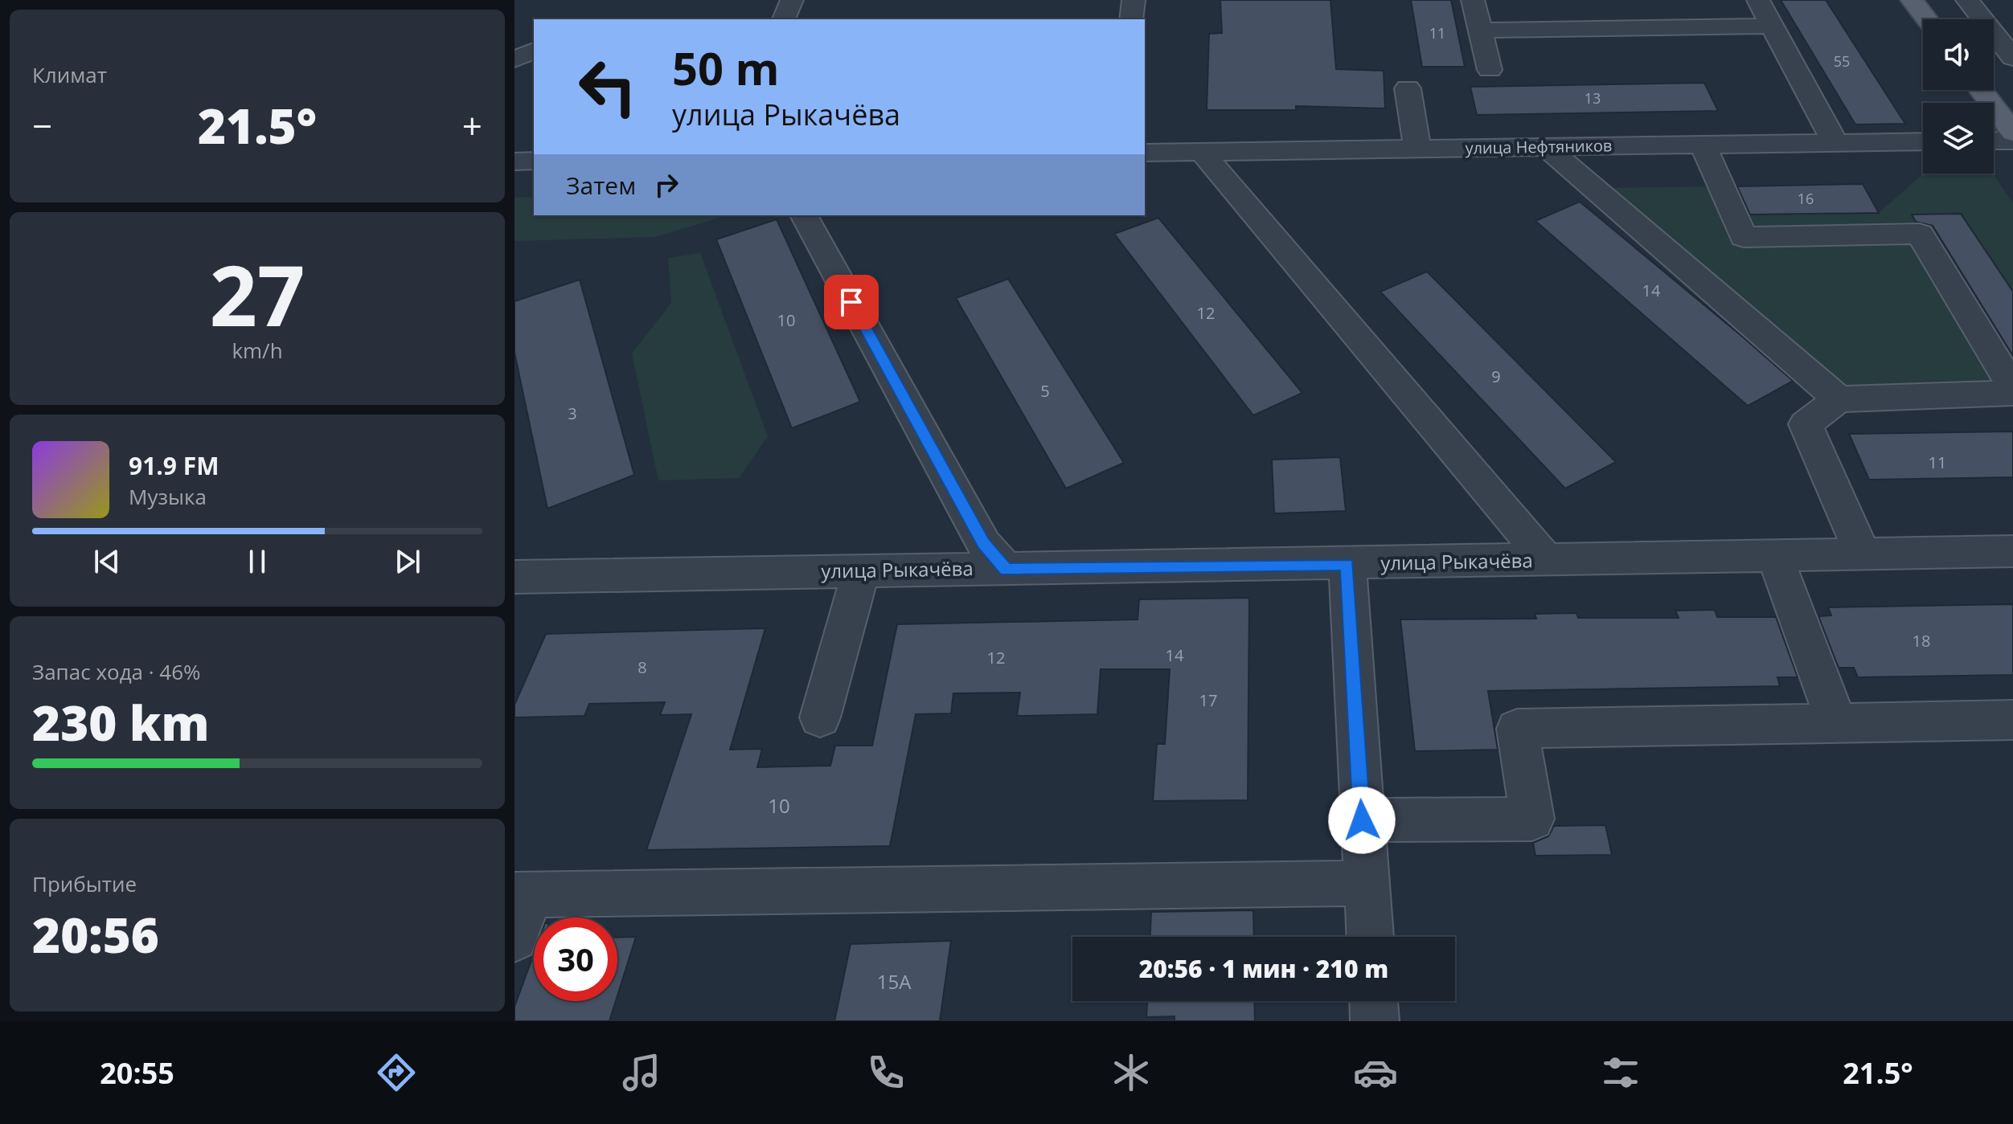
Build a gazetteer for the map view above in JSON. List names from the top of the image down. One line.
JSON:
{"streets":{"street":["улица Нефтяников","улица Рыкачёва"]},"house_numbers":["11","55","13","16","14","12","10","9","5","3","11","18","14","12","8","17","10","15А"],"page":{"tile":["Климат",["27","km/h"],["Запас хода · 46%","230 km"],["Прибытие","20:56"]],"turn":["50 m","улица Рыкачёва"],"heat":["−","21.5°","+"],"then":"Затем","song":["91.9 FM","Музыка"],"limit":"30","trip":"20:56 · 1 мин · 210 m","tabs":["20:55","21.5°"]}}
